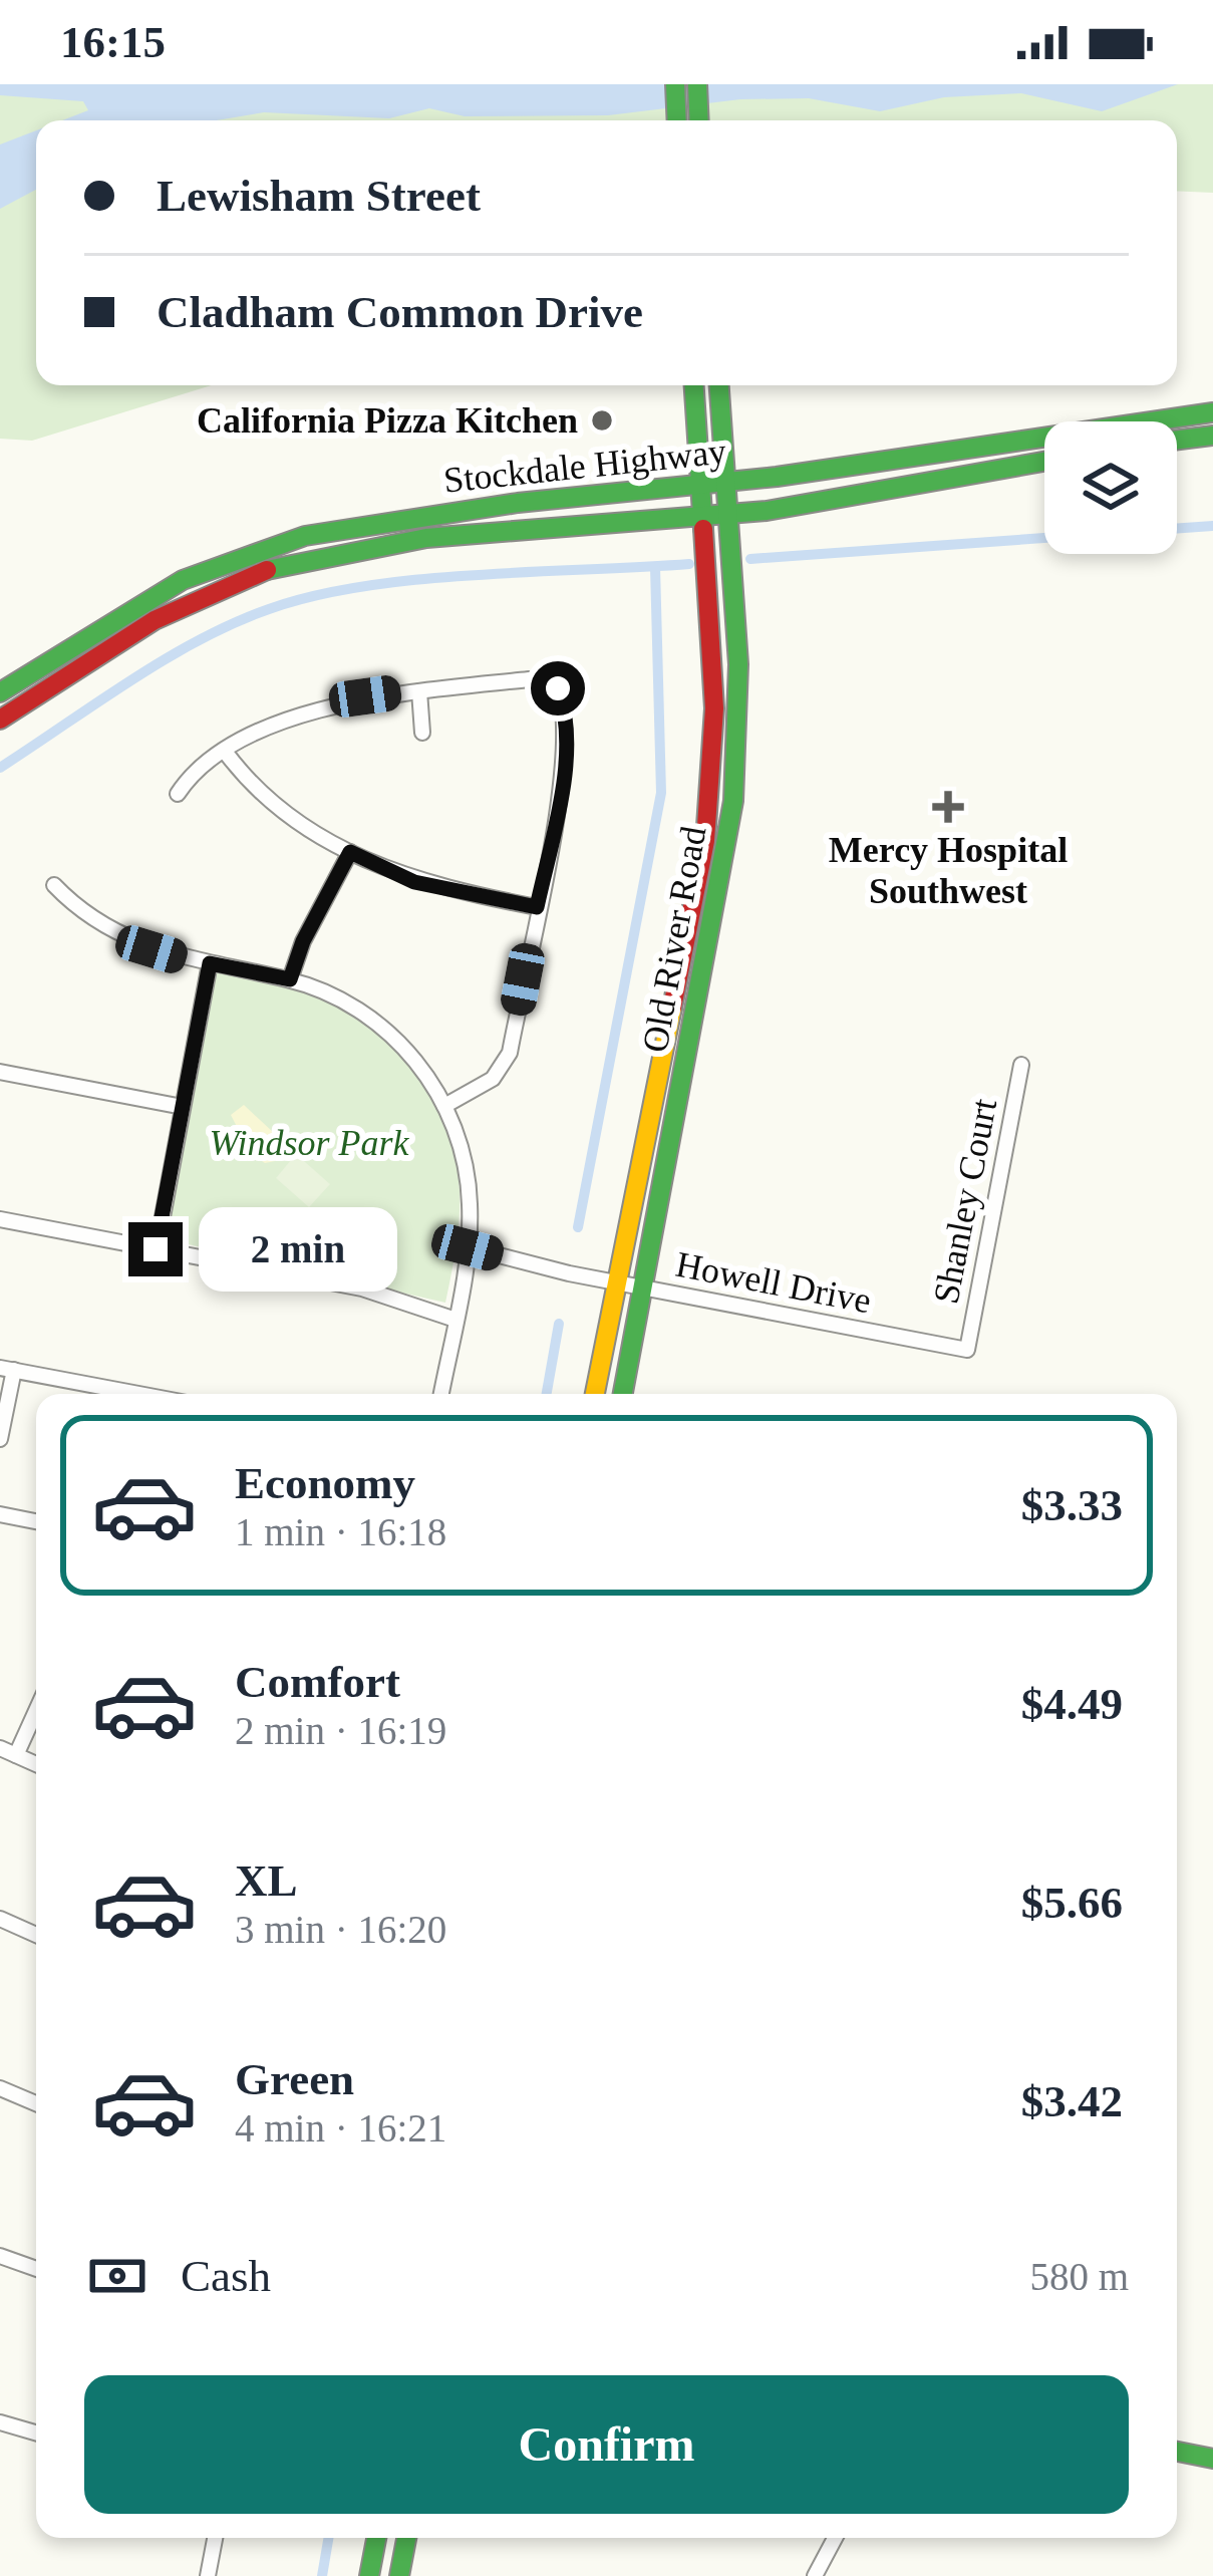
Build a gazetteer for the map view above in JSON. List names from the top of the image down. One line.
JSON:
{"streets":{"main road":["Stockdale Highway","Old River Road"],"street":["Shanley Court","Howell Drive"]},"crossings":[["Stockdale Highway","Old River Road"],["Old River Road","Howell Drive"],["Shanley Court","Howell Drive"]],"parks":["Windsor Park"],"places":{"other":["California Pizza Kitchen"],"health":["Mercy Hospital Southwest"]},"page":{"status":"16:15","banner":["Lewisham Street","Cladham Common Drive"],"bubble":"2 min","list":[{"name":"Economy","note":"1 min · 16:18","value":"$3.33"},{"name":"Comfort","note":"2 min · 16:19","value":"$4.49"},{"name":"XL","note":"3 min · 16:20","value":"$5.66"},{"name":"Green","note":"4 min · 16:21","value":"$3.42"}],"pay":["Cash","580 m"],"buttons":"Confirm"}}
